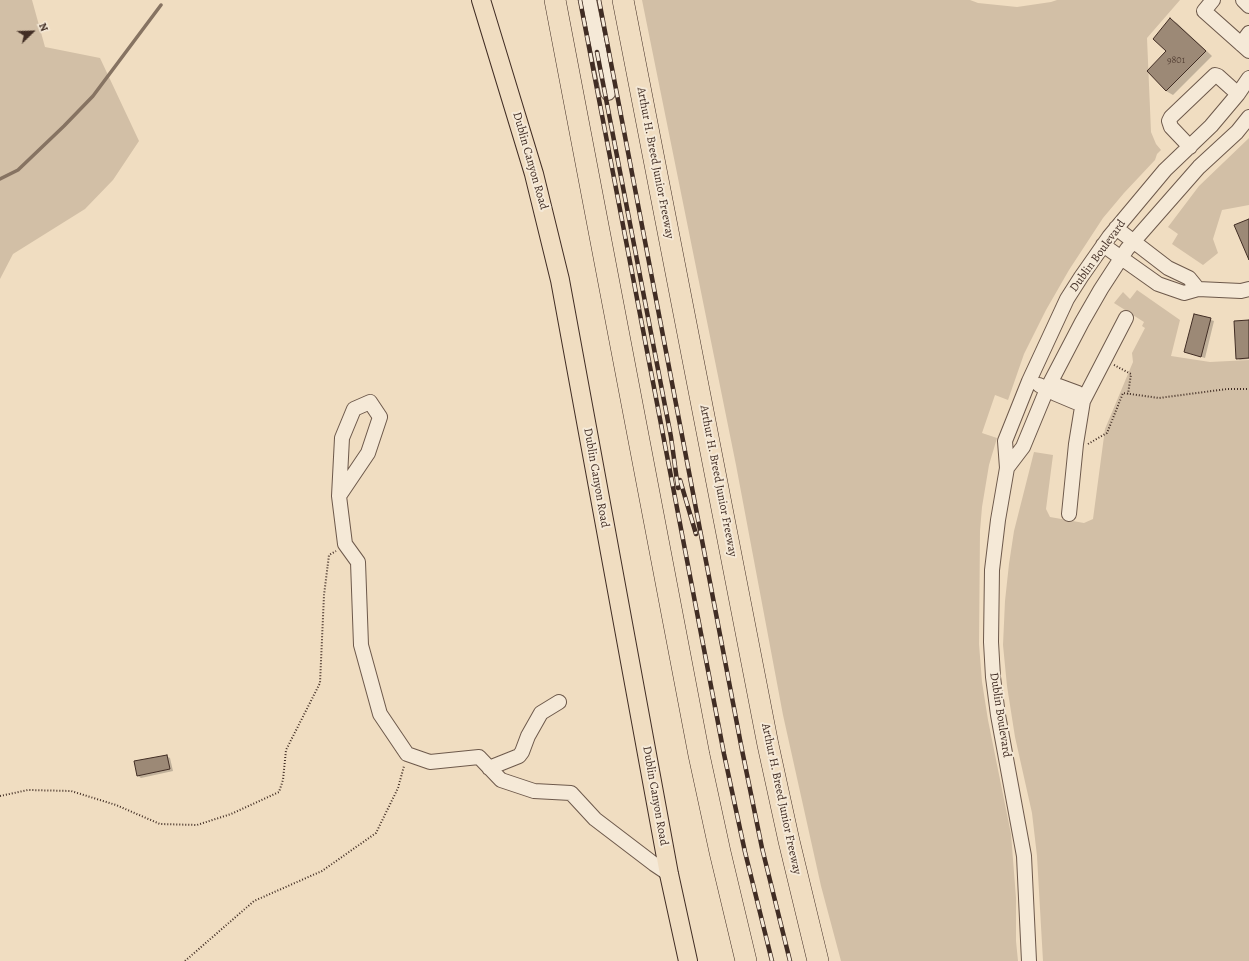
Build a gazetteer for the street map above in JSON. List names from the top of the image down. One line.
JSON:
{"streets":{"highway":["Arthur H. Breed Junior Freeway"],"main road":["Dublin Canyon Road"],"street":["Dublin Boulevard"]},"house_numbers":["9801"],"north":"top right"}
